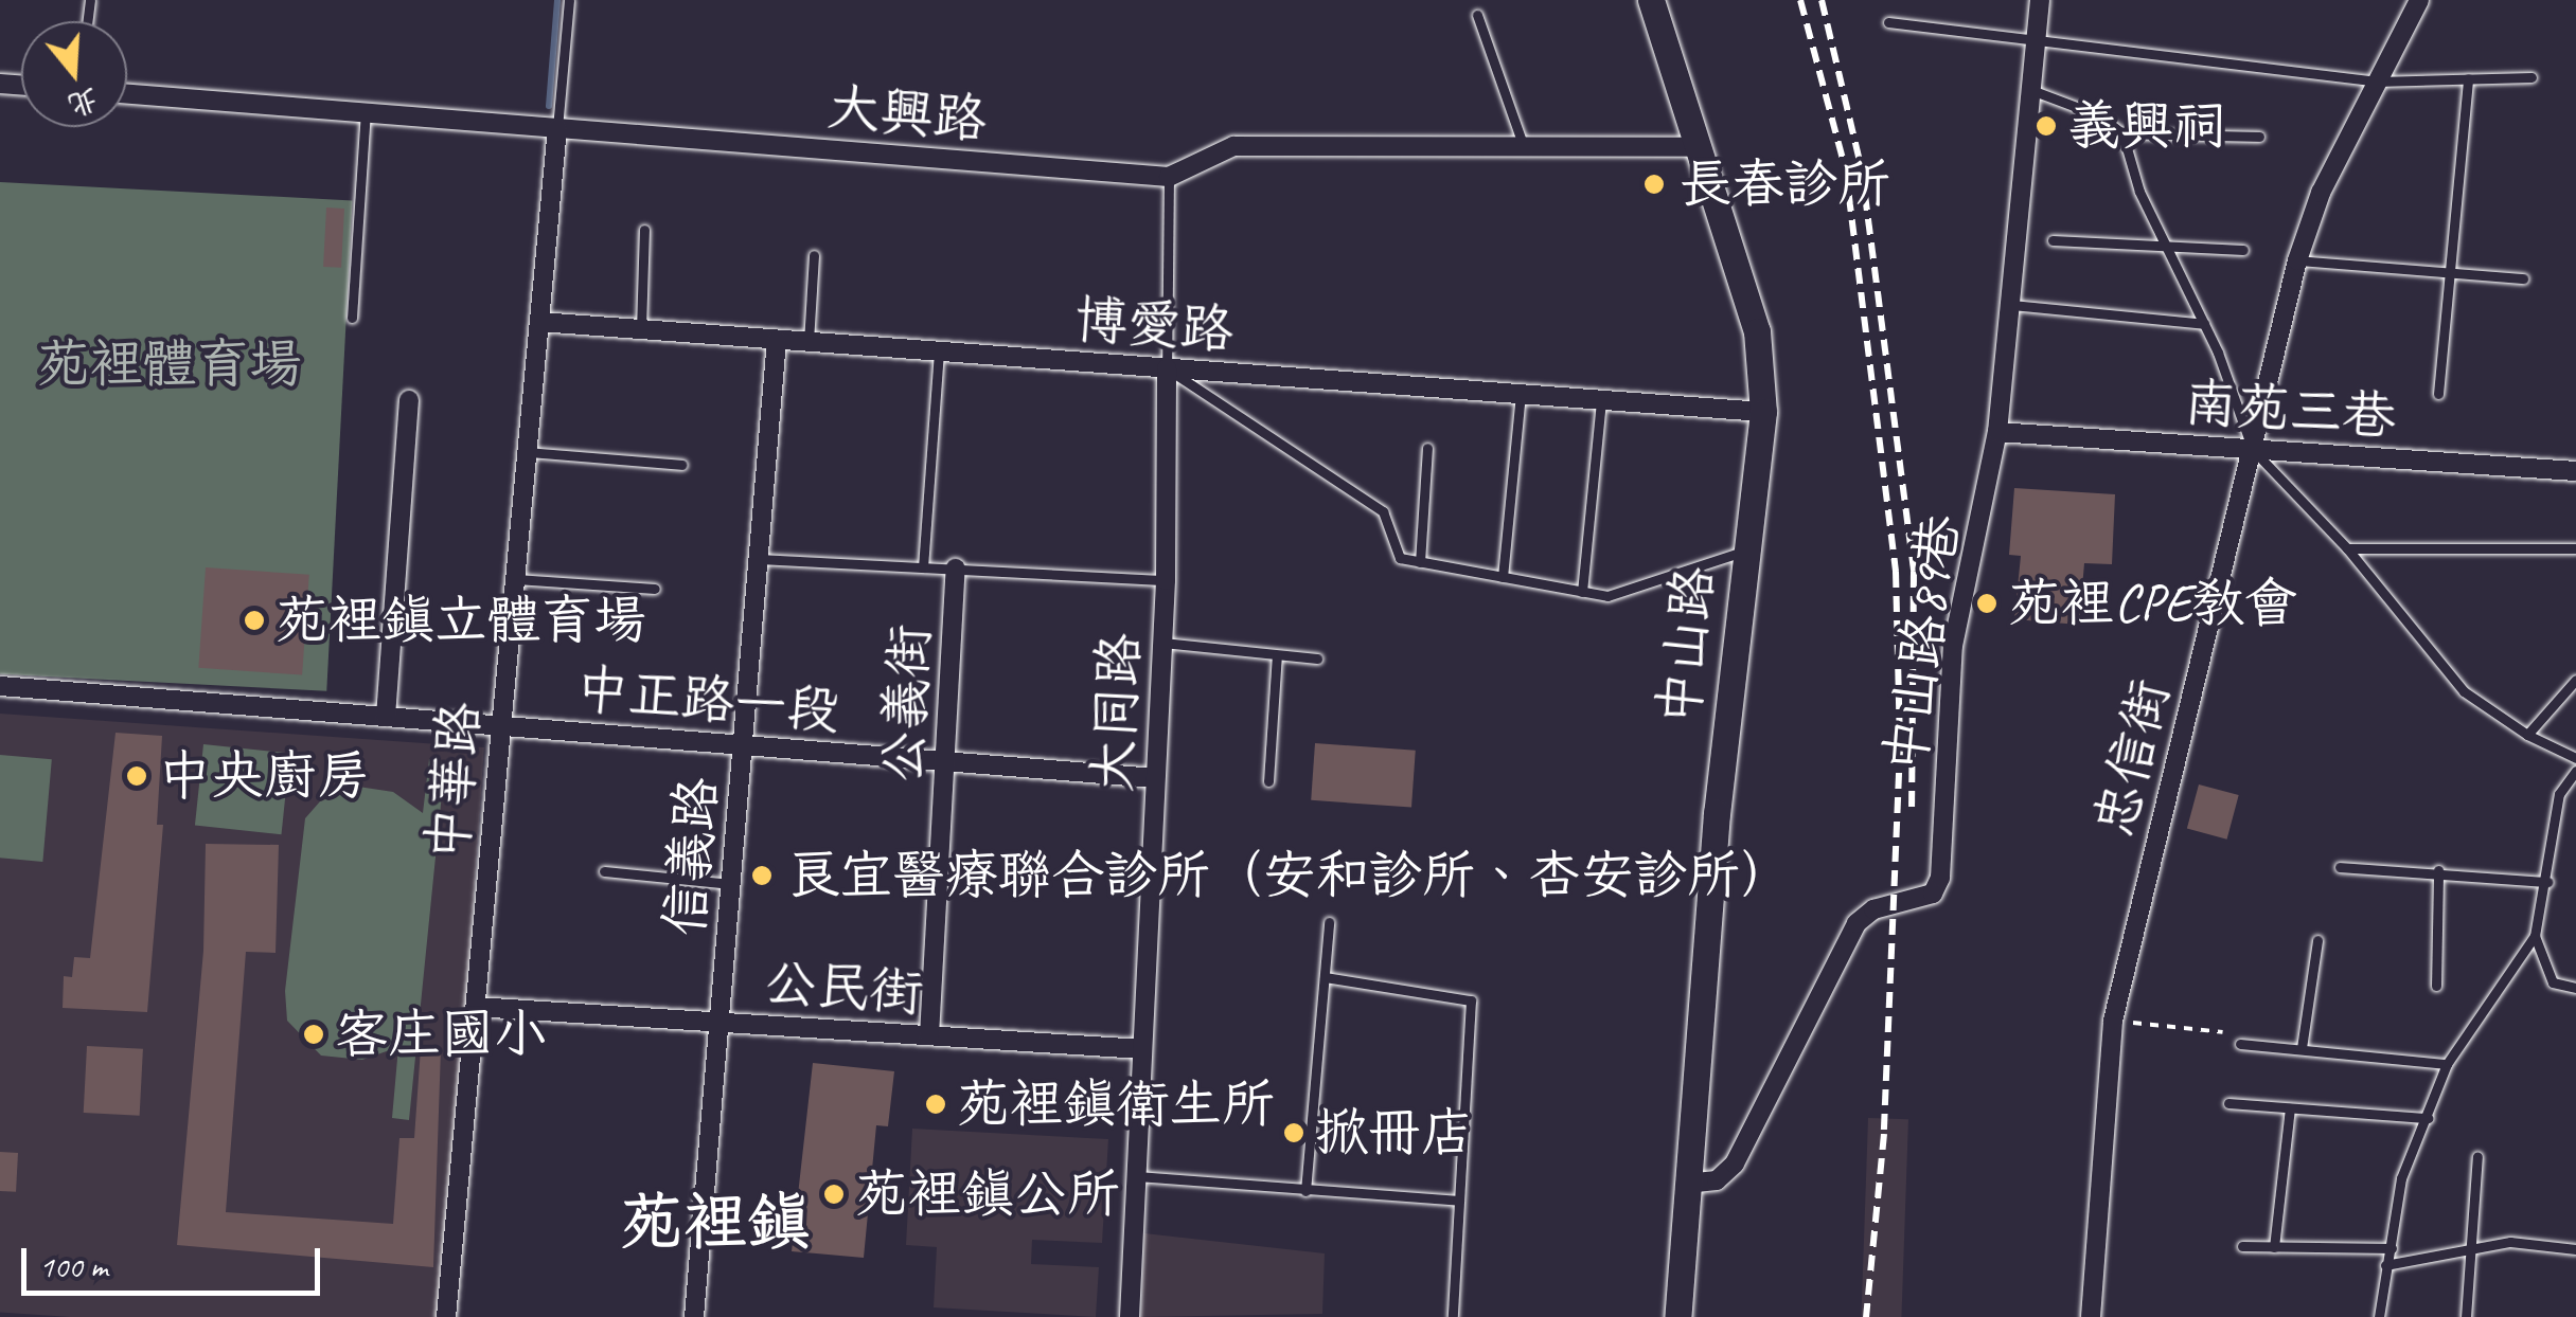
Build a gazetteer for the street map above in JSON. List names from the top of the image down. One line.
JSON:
{"streets":{"street":["大興路","博愛路","南苑三巷","中山路89巷","中山路","中正路一段","公義街","大同路","忠信街","中華路","信義路","公民街"]},"crossings":[["大興路","中山路"],["大興路","大同路"],["大興路","中華路"],["博愛路","中山路"],["博愛路","大同路"],["博愛路","中華路"],["博愛路","信義路"],["南苑三巷","中山路89巷"],["南苑三巷","忠信街"],["中山路89巷","中山路"],["中正路一段","公義街"],["中正路一段","大同路"],["中正路一段","中華路"],["中正路一段","信義路"],["公義街","公民街"],["大同路","公民街"],["中華路","公民街"],["信義路","公民街"]],"districts":["苑裡鎮"],"parks":["苑裡體育場"],"places":["義興祠","長春診所","苑裡CPE教會","苑裡鎮立體育場","中央廚房","良宜醫療聯合診所（安和診所、杏安診所）","客庄國小","苑裡鎮衛生所","掀冊店","苑裡鎮公所"],"scale_bar":"100 m","north":"bottom"}
